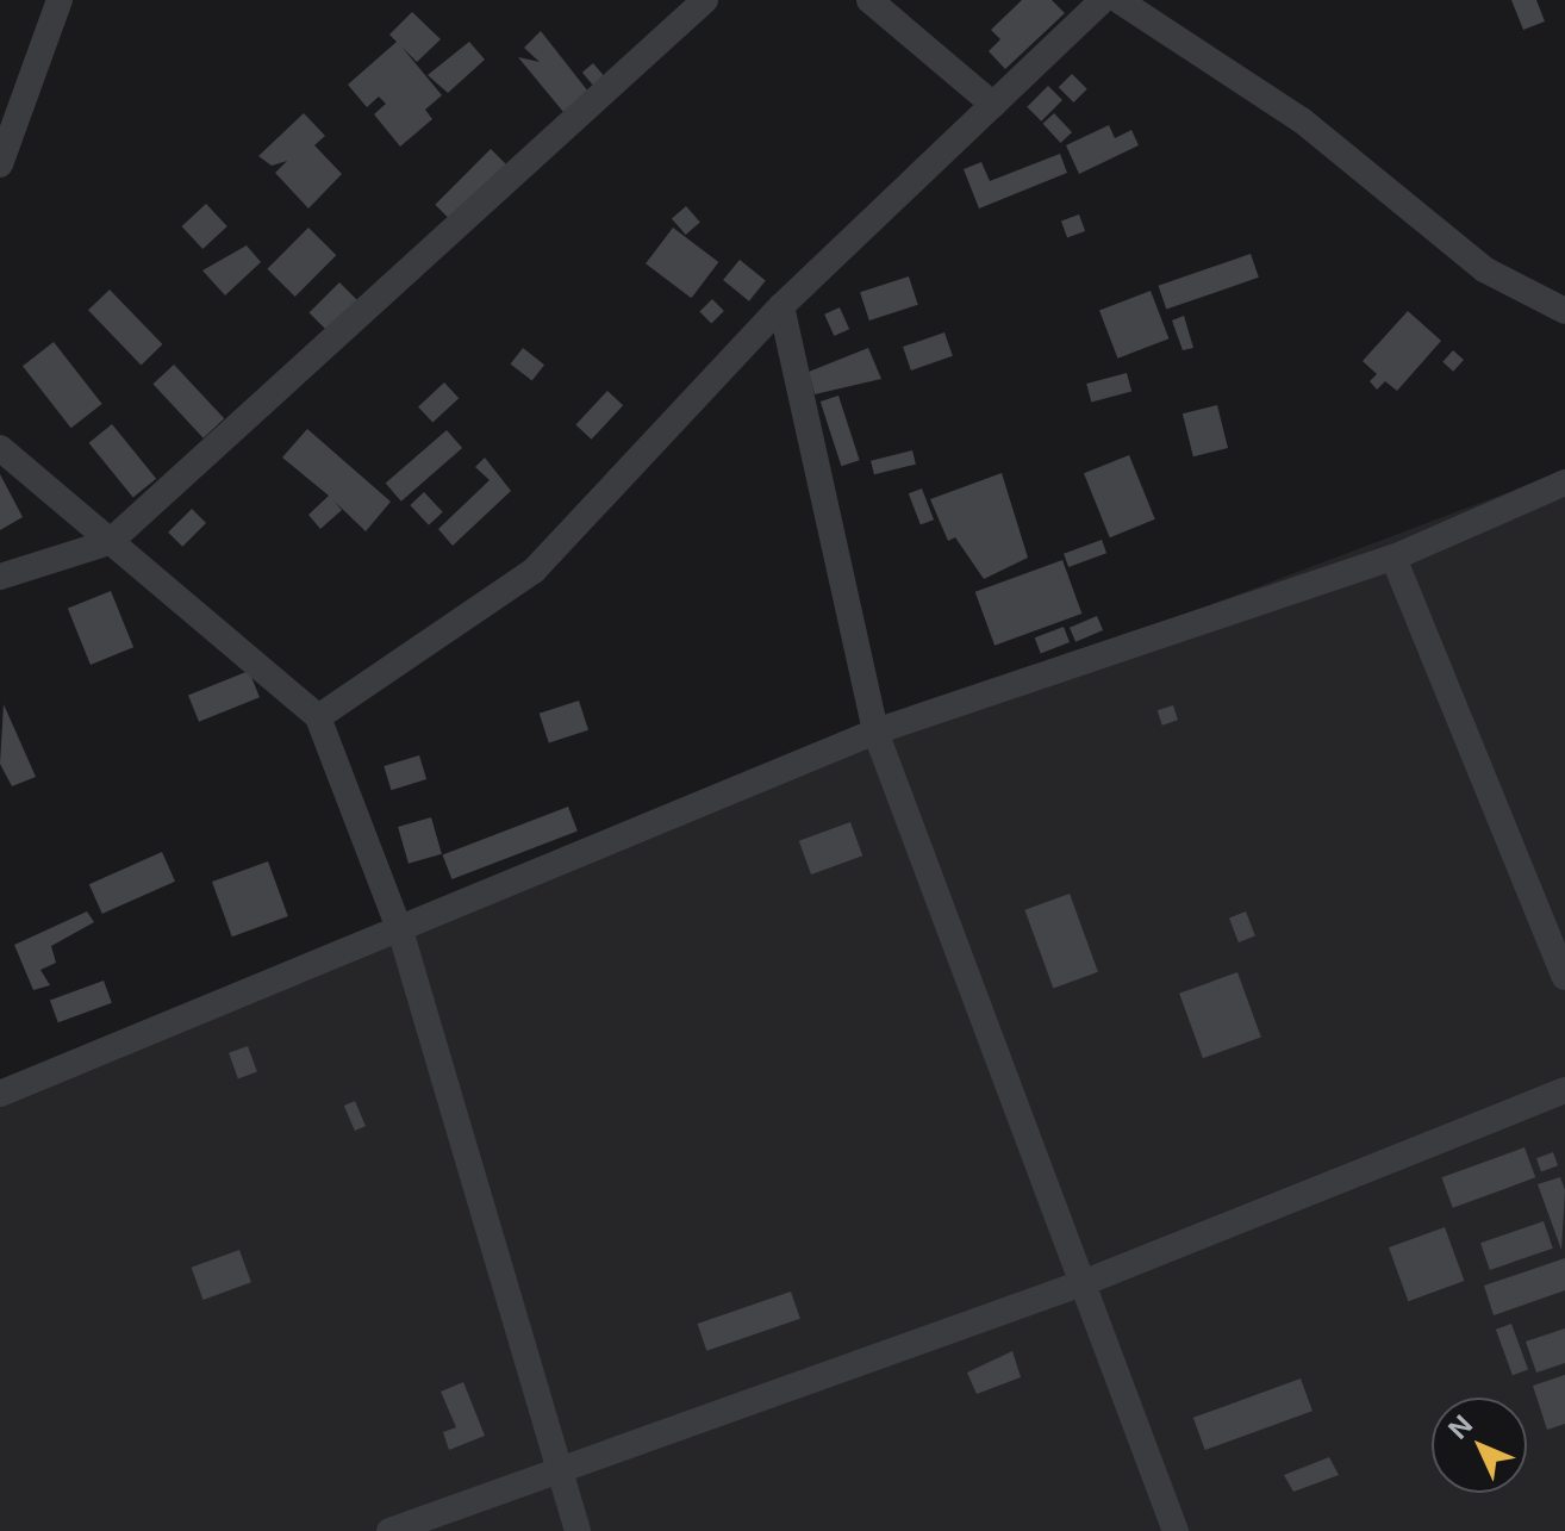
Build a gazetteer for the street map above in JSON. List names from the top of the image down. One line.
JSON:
{"north":"top left"}
